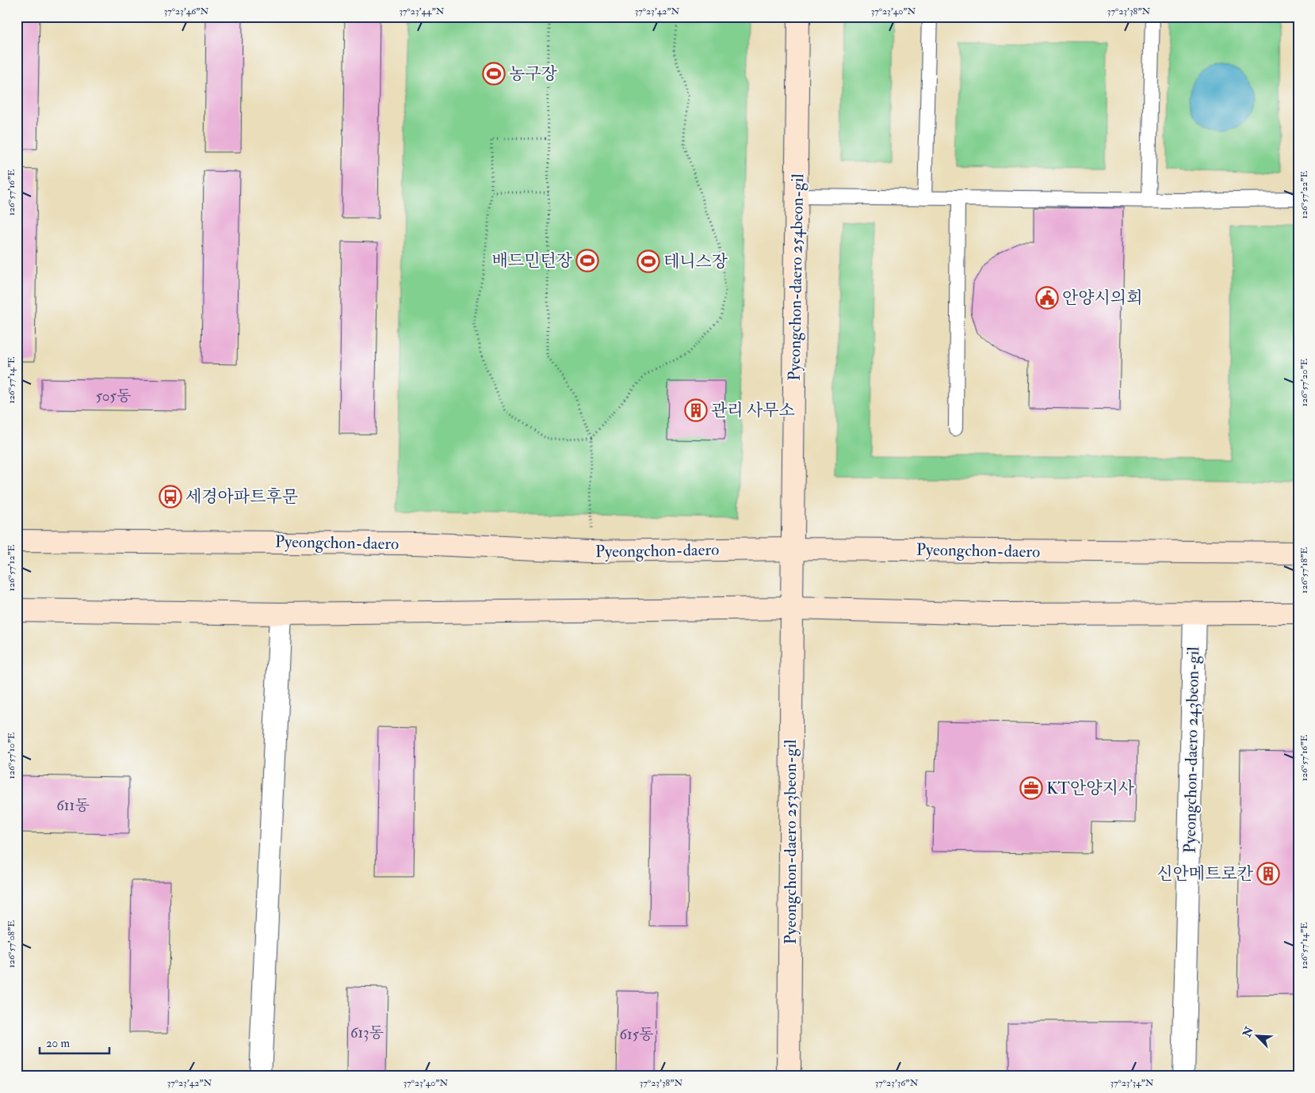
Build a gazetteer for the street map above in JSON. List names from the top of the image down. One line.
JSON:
{"streets":{"street":["Pyeongchon-daero 254beon-gil","Pyeongchon-daero","Pyeongchon-daero 243beon-gil","Pyeongchon-daero 253beon-gil"]},"crossings":[["Pyeongchon-daero 254beon-gil","Pyeongchon-daero"],["Pyeongchon-daero 254beon-gil","Pyeongchon-daero 253beon-gil"]],"places":{"sports":["농구장","배드민턴장","테니스장"],"public building":["안양시의회"],"building":["관리 사무소","신안메트로칸"],"bus stop":["세경아파트후문"],"office":["KT안양지사"]},"house_numbers":["505동","611동","613동","615동"],"scale_bar":"20 m","north":"top left","coordinates":["37°23'46\"N","37°23'44\"N","37°23'42\"N","37°23'40\"N","37°23'38\"N","126°57'16\"E","126°57'22\"E","126°57'14\"E","126°57'20\"E","126°57'12\"E","126°57'18\"E","126°57'10\"E","126°57'08\"E","37°23'36\"N","37°23'34\"N"]}
